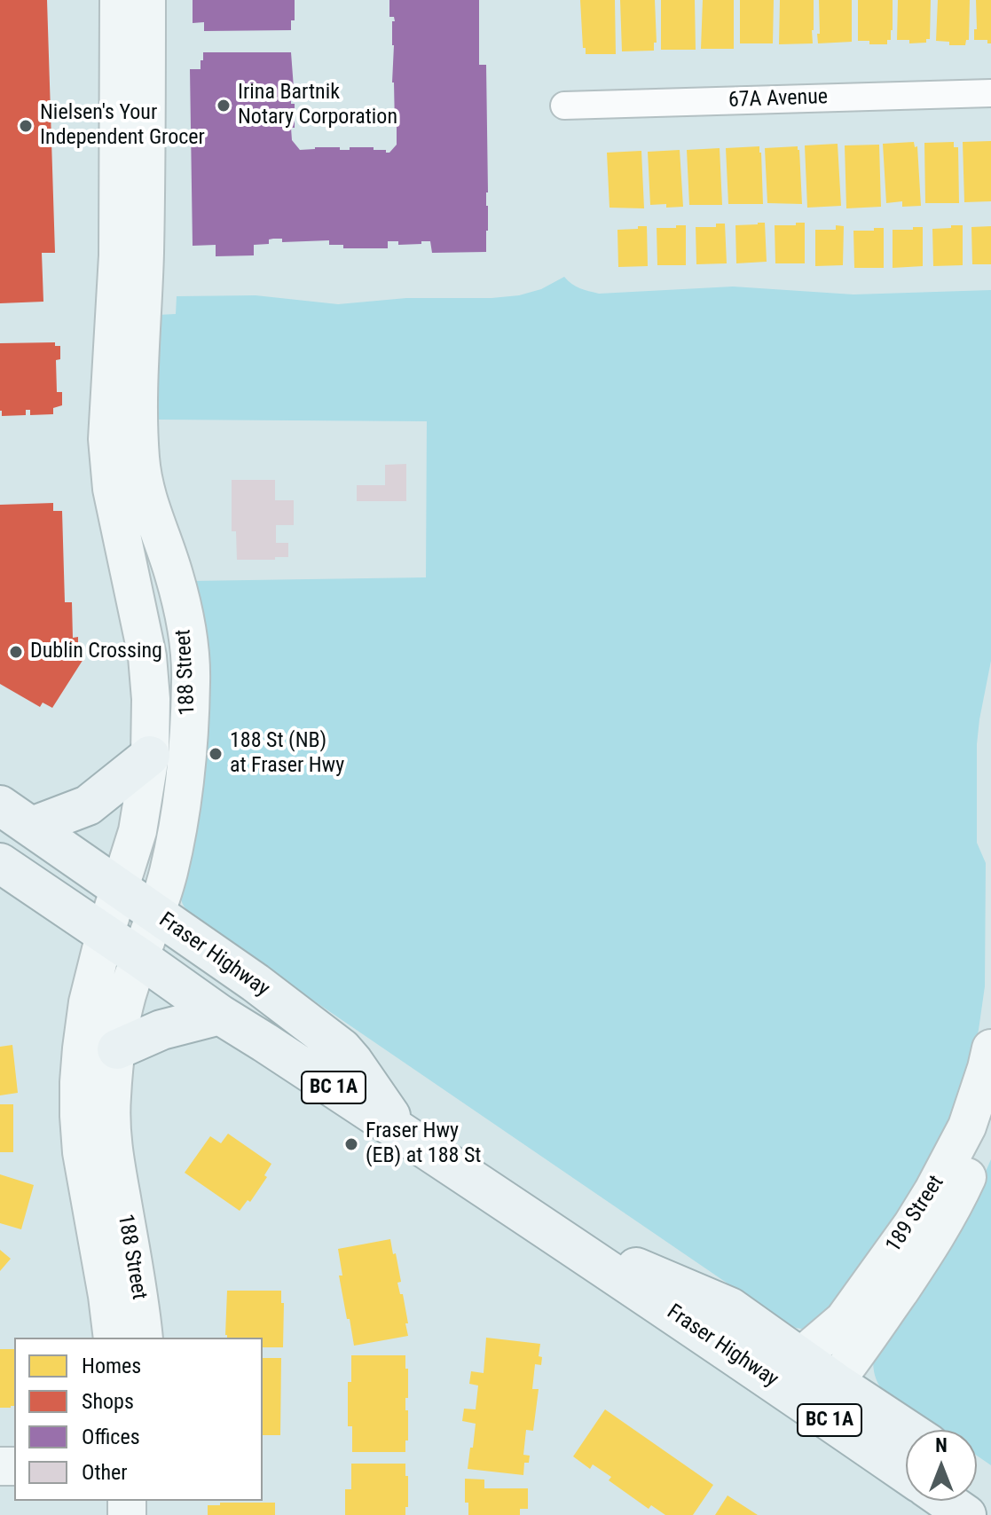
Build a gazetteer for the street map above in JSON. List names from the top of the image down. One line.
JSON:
{"streets":{"main road":["Fraser Highway","BC 1A"],"street":["67A Avenue","188 Street","189 Street"]},"crossings":[["188 Street","Fraser Highway"],["Fraser Highway","189 Street"]],"places":["Irina Bartnik Notary Corporation","Nielsen's Your Independent Grocer","Dublin Crossing","188 St (NB) at Fraser Hwy","Fraser Hwy (EB) at 188 St"],"legend":["Homes","Shops","Offices","Other"],"north":"top"}
